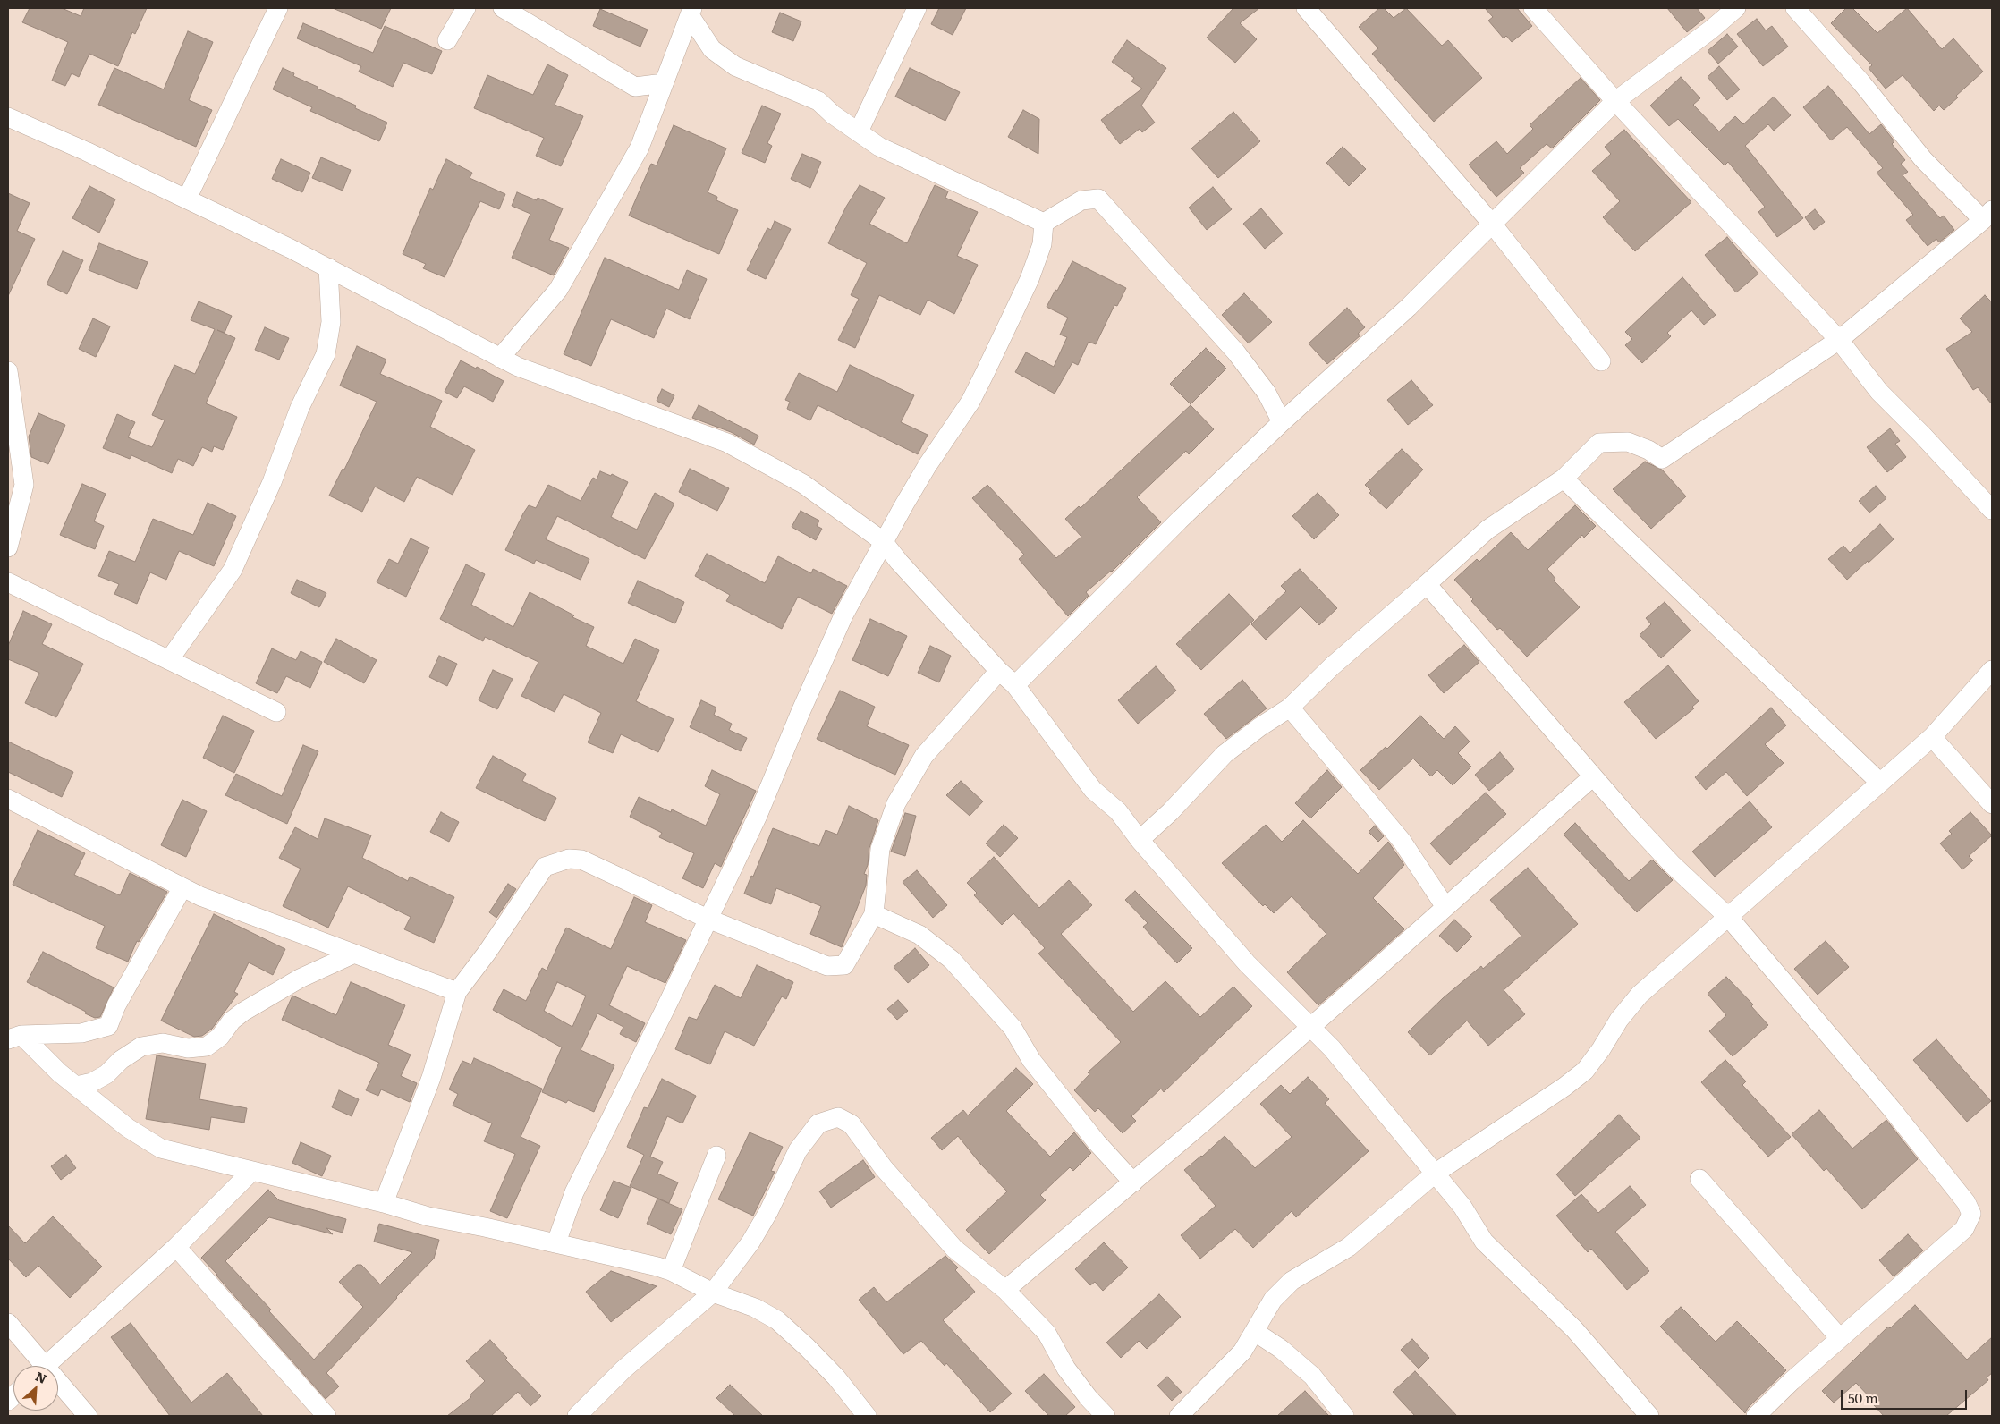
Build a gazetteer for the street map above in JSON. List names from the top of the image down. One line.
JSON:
{"scale_bar":"50 m","north":"top right"}
